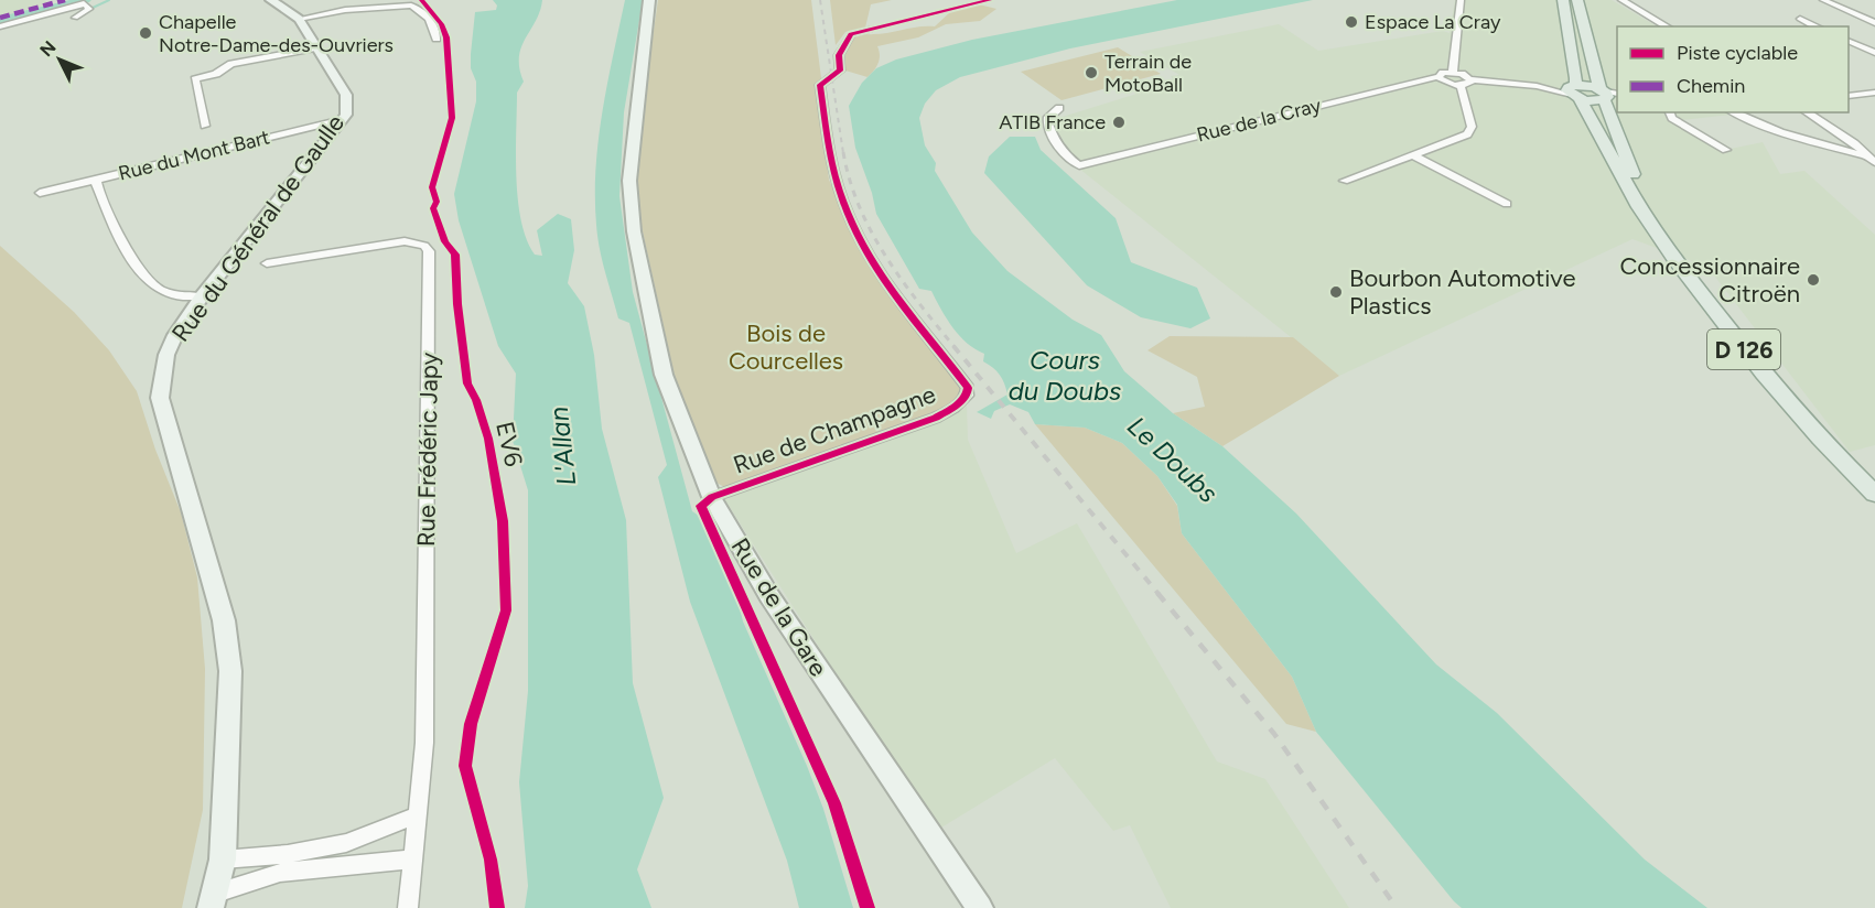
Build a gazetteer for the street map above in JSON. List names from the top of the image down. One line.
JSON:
{"streets":{"main road":["Rue du Général de Gaulle","D 126","Rue de la Gare"],"street":["Rue de la Cray","Rue du Mont Bart","Rue de Champagne","Rue Frédéric Japy"],"cycle path":["EV6"]},"crossings":[["Rue du Mont Bart","Rue du Général de Gaulle"],["Rue de Champagne","Rue de la Gare"]],"water":["Cours du Doubs","L'Allan","Le Doubs"],"parks":["Bois de Courcelles"],"places":["Espace La Cray","Chapelle Notre-Dame-des-Ouvriers","Terrain de MotoBall","ATIB France","Concessionnaire Citroën","Bourbon Automotive Plastics"],"legend":["Piste cyclable","Chemin"],"north":"top left"}
